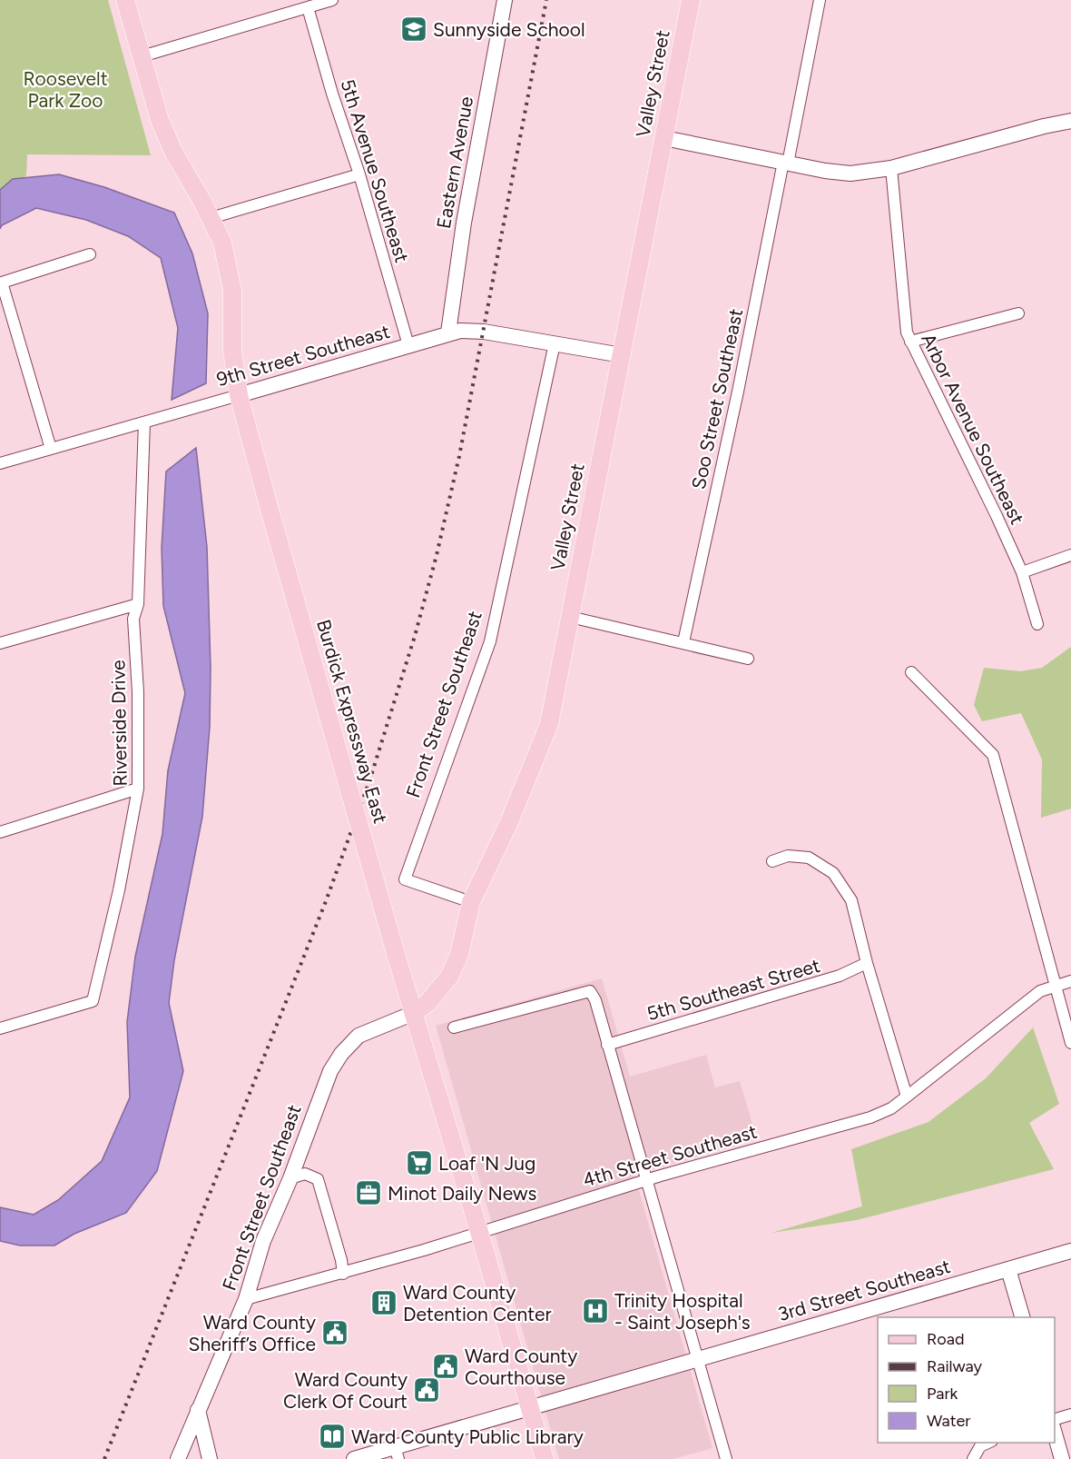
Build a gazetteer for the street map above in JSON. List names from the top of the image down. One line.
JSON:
{"streets":{"main road":["Valley Street","Burdick Expressway East"],"street":["Eastern Avenue","5th Avenue Southeast","9th Street Southeast","Soo Street Southeast","Arbor Avenue Southeast","Front Street Southeast","Riverside Drive","5th Southeast Street","4th Street Southeast","3rd Street Southeast"]},"crossings":[["Valley Street","9th Street Southeast"],["Valley Street","Front Street Southeast"],["Valley Street","Burdick Expressway East"],["Eastern Avenue","9th Street Southeast"],["5th Avenue Southeast","9th Street Southeast"],["9th Street Southeast","Front Street Southeast"],["9th Street Southeast","Burdick Expressway East"],["9th Street Southeast","Riverside Drive"],["Front Street Southeast","Burdick Expressway East"],["Front Street Southeast","4th Street Southeast"],["Burdick Expressway East","4th Street Southeast"],["Burdick Expressway East","3rd Street Southeast"]],"parks":["Roosevelt Park Zoo"],"places":{"school or university":["Sunnyside School"],"supermarket":["Loaf 'N Jug"],"office":["Minot Daily News"],"building":["Ward County Detention Center"],"hospital":["Trinity Hospital - Saint Joseph's"],"public building":["Ward County Sheriff’s Office","Ward County Courthouse","Ward County Clerk Of Court"],"library":["Ward County Public Library"]},"legend":["Road","Railway","Park","Water"]}
